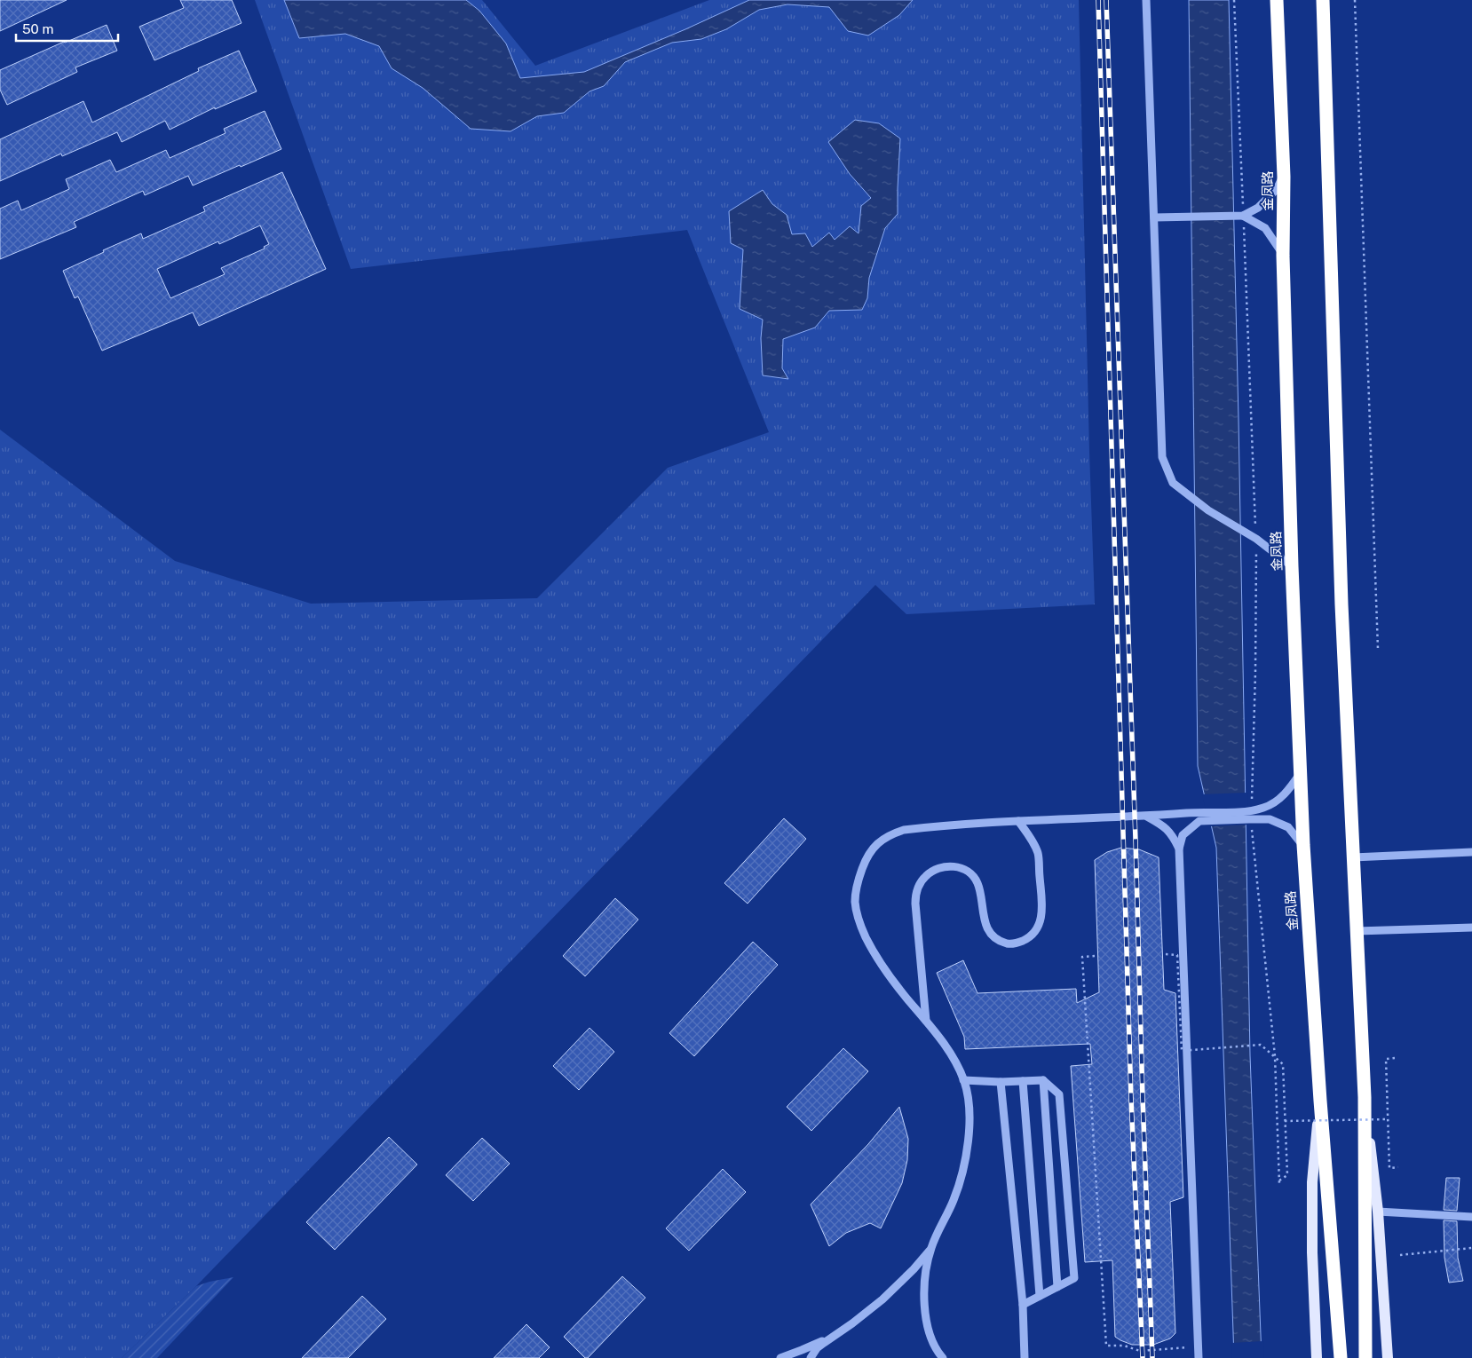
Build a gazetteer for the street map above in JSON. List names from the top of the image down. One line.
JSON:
{"streets":{"highway":["金凤路"]},"scale_bar":"50 m"}
